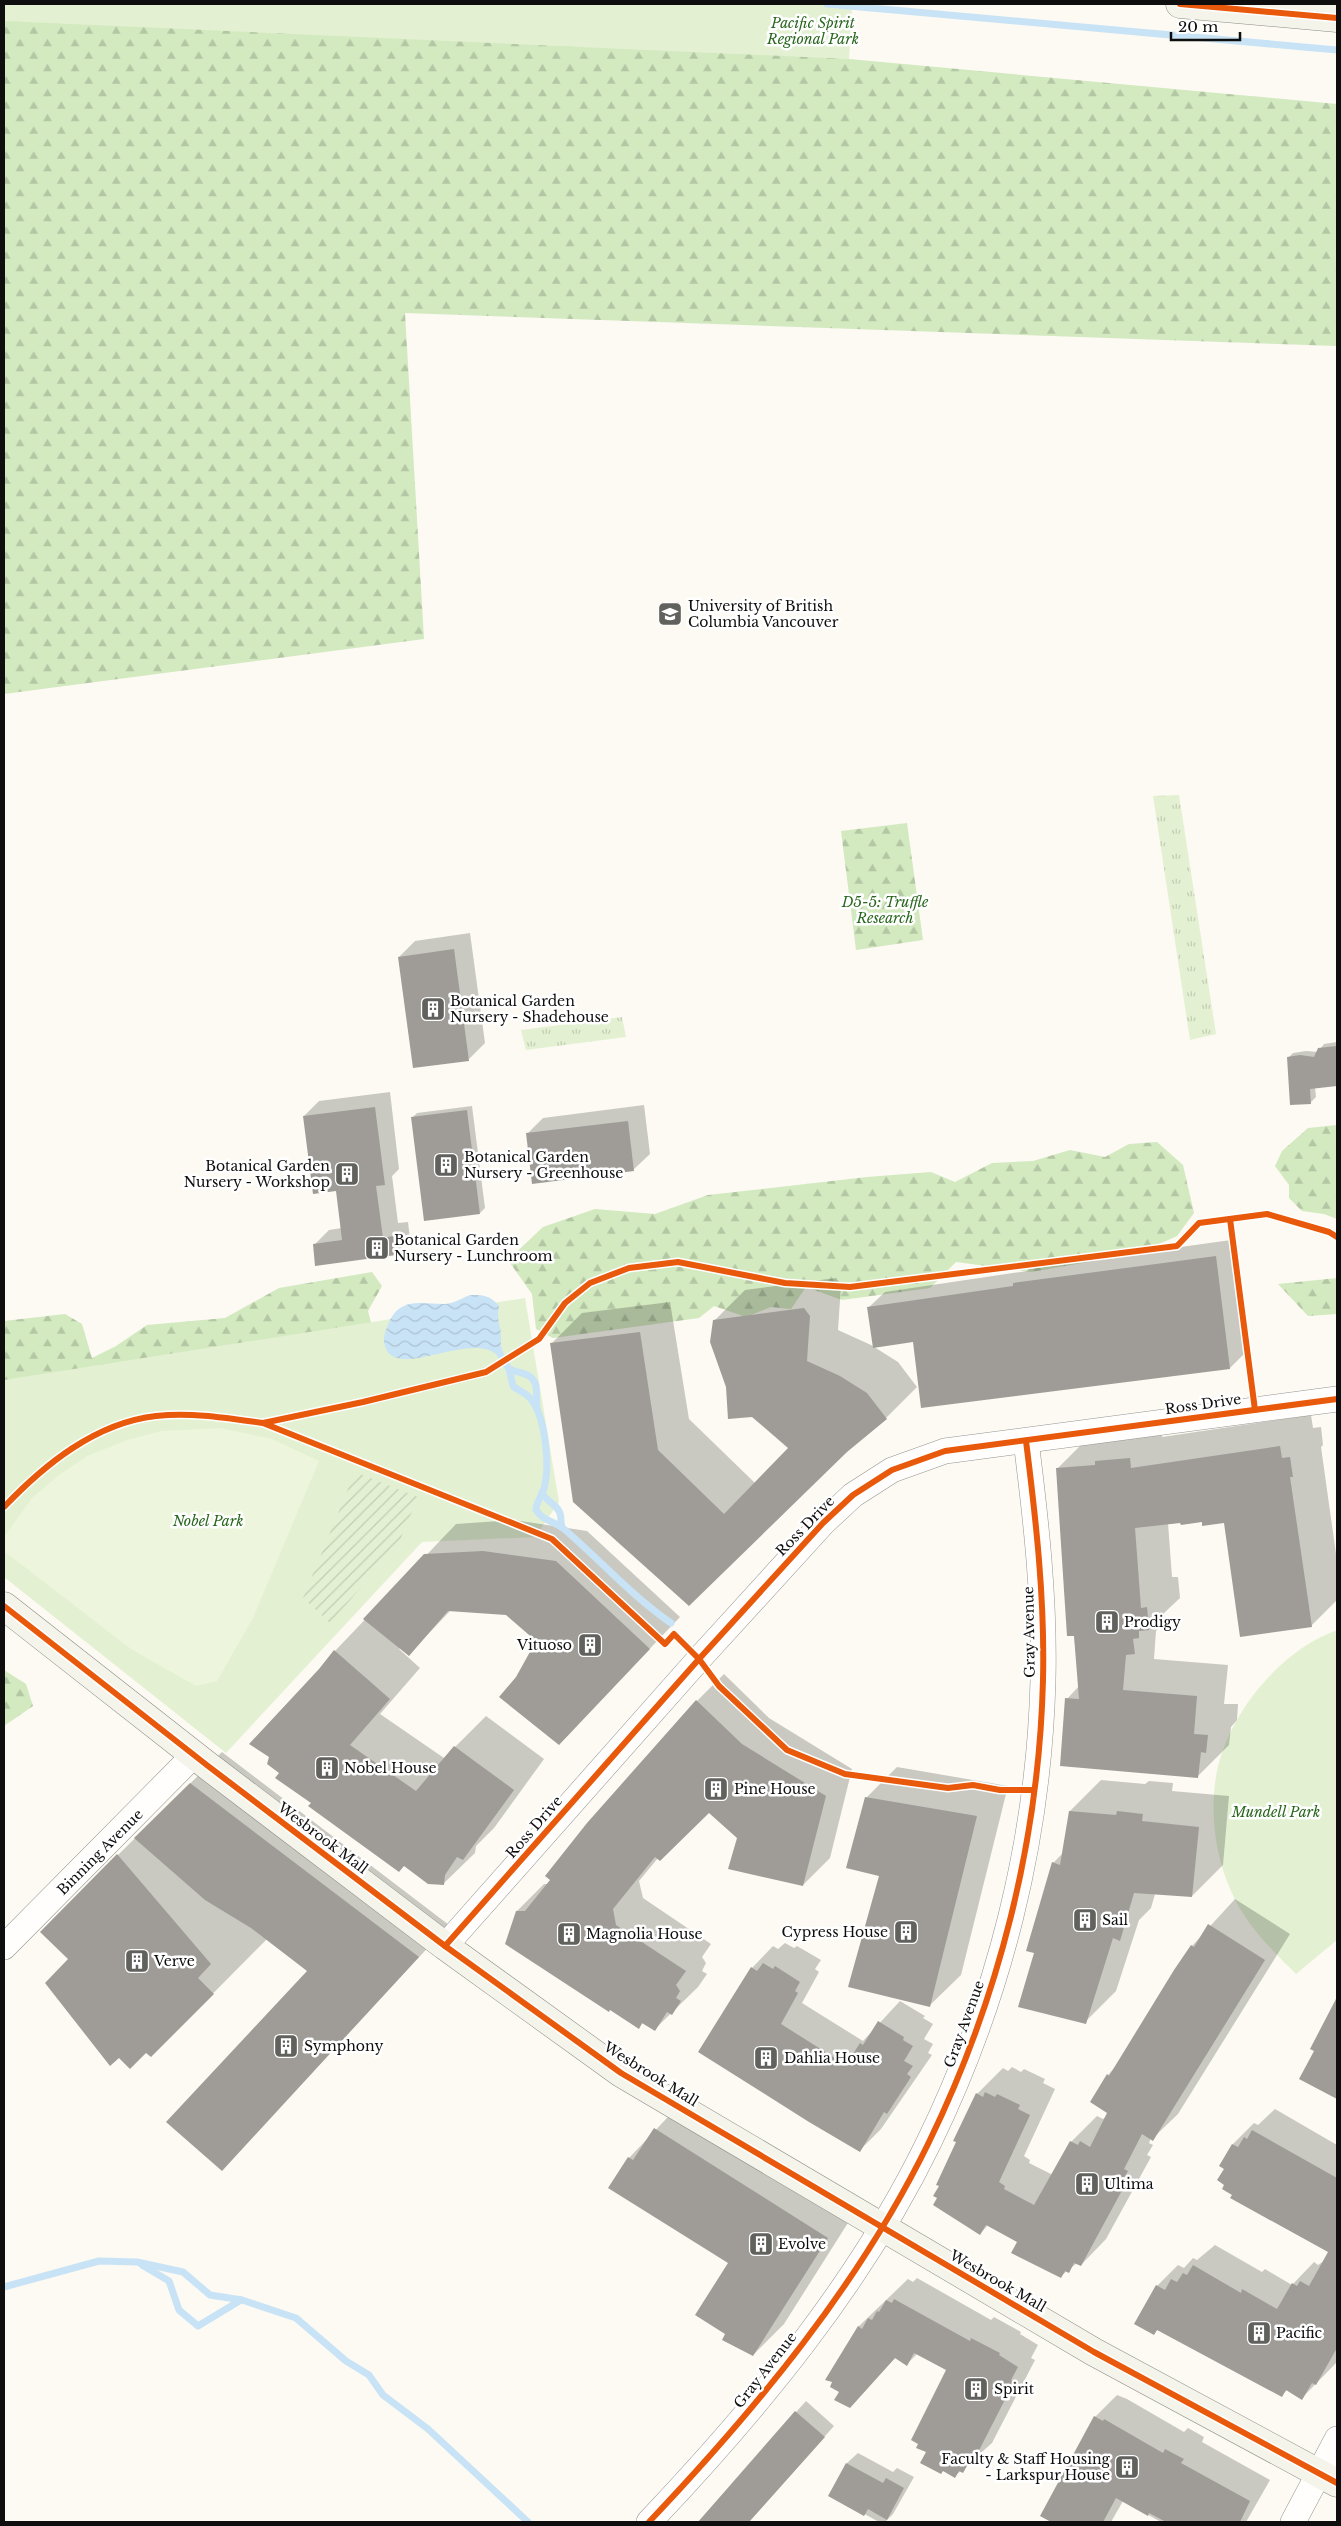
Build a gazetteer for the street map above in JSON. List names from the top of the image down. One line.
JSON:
{"streets":{"street":["Ross Drive","Gray Avenue","Wesbrook Mall","Binning Avenue"]},"crossings":[["Ross Drive","Gray Avenue"],["Ross Drive","Wesbrook Mall"],["Gray Avenue","Wesbrook Mall"],["Wesbrook Mall","Binning Avenue"]],"parks":["Pacific Spirit Regional Park","D5-5: Truffle Research","Nobel Park","Mundell Park"],"places":{"school or university":["University of British Columbia Vancouver"],"building":["Botanical Garden Nursery - Shadehouse","Botanical Garden Nursery - Greenhouse","Botanical Garden Nursery - Workshop","Botanical Garden Nursery - Lunchroom","Prodigy","Vituoso","Nobel House","Pine House","Sail","Cypress House","Magnolia House","Verve","Symphony","Dahlia House","Ultima","Evolve","Pacific","Spirit","Faculty & Staff Housing - Larkspur House"]},"scale_bar":"20 m"}
